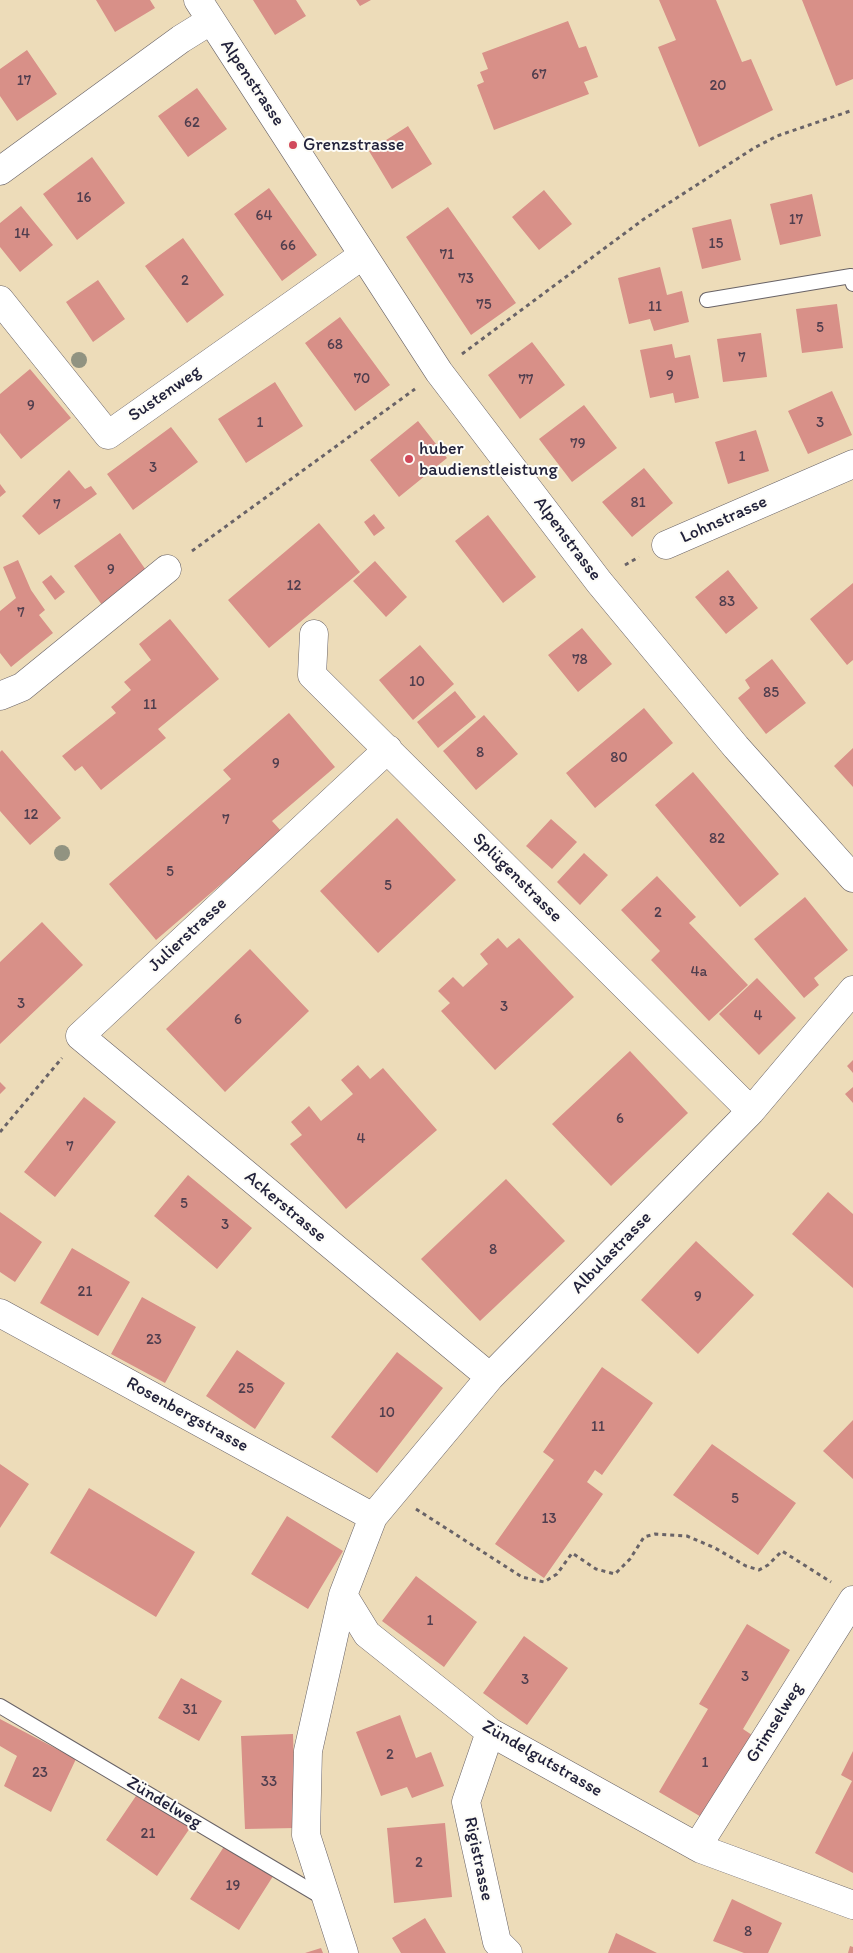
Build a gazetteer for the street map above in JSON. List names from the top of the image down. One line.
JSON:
{"streets":{"street":["Alpenstrasse","Sustenweg","Lohnstrasse","Splügenstrasse","Julierstrasse","Ackerstrasse","Albulastrasse","Rosenbergstrasse","Grimselweg","Zündelgutstrasse","Rigistrasse"],"lane":["Zündelweg"]},"crossings":[["Alpenstrasse","Sustenweg"],["Alpenstrasse","Lohnstrasse"],["Splügenstrasse","Julierstrasse"],["Splügenstrasse","Albulastrasse"],["Julierstrasse","Ackerstrasse"],["Ackerstrasse","Albulastrasse"],["Albulastrasse","Rosenbergstrasse"],["Grimselweg","Zündelgutstrasse"],["Zündelgutstrasse","Rigistrasse"]],"places":["Grenzstrasse","huber baudienstleistung"],"house_numbers":["67","17","20","62","16","64","17","14","15","66","71","73","2","75","11","5","68","7","9","70","77","9","1","3","79","1","3","81","7","9","12","83","7","78","10","85","11","8","80","9","12","7","82","5","5","2","4a","3","3","4","6","6","4","7","5","3","8","21","9","23","25","10","11","5","13","1","3","3","31","2","1","23","33","21","2","19","8"]}
